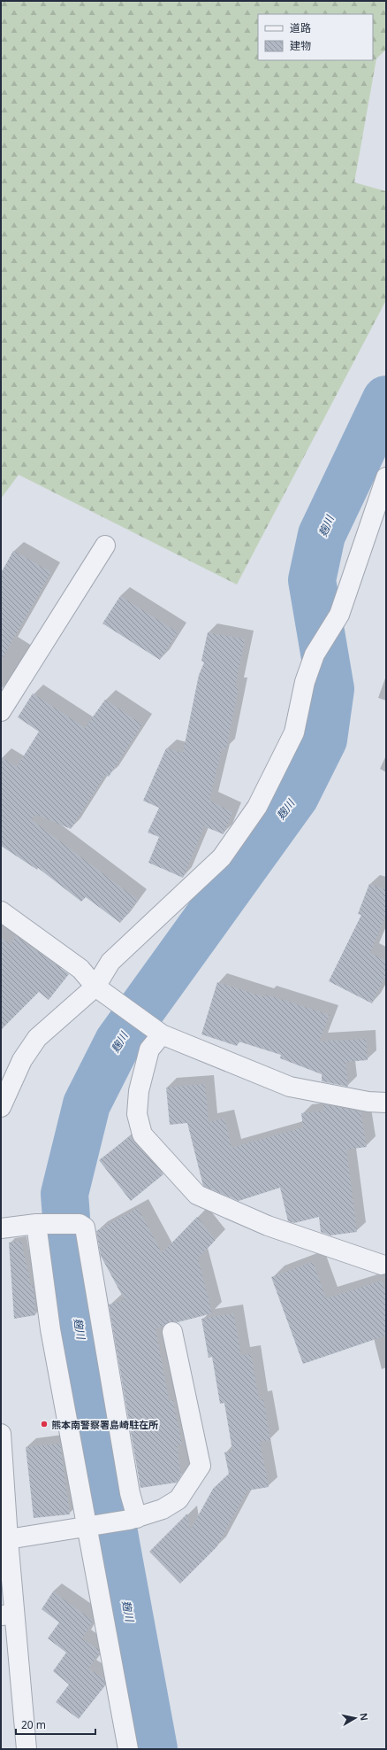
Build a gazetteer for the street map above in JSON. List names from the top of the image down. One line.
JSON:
{"water":["麹川"],"places":["熊本南警察署島崎駐在所"],"legend":["道路","建物"],"scale_bar":"20 m","north":"right"}
